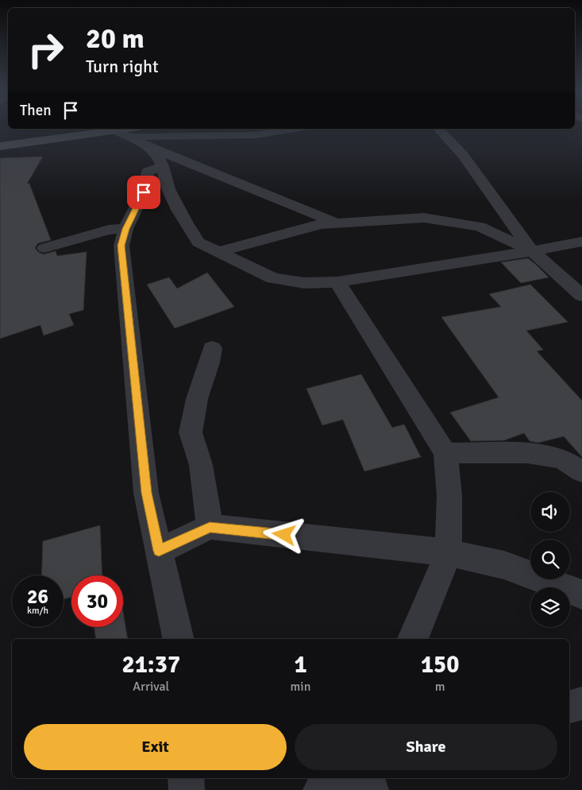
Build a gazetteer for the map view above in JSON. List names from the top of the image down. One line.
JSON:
{"page":{"turn":["20 m","Turn right"],"then":"Then","speed":"26 km/h","limit":"30","eta":["21:37","Arrival","1","min","150","m"],"buttons":["Exit","Share"]}}
